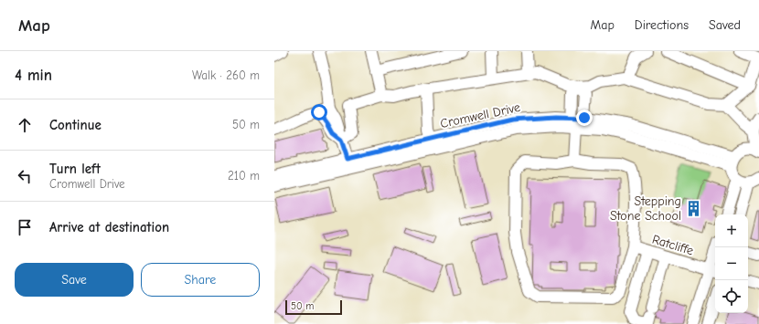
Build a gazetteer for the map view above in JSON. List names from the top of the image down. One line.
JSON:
{"streets":{"street":["Cromwell Drive","Ratcliffe"]},"places":{"building":["Stepping Stone School"]},"scale_bar":"50 m","page":{"header":"Map","nav":["Map","Directions","Saved"],"heading":["4 min","Walk · 260 m"],"list":[["Continue","50 m"],["Turn left","Cromwell Drive","210 m"],"Arrive at destination"],"map_buttons":["+","−"],"buttons":["Save","Share"],"scale":"50 m"}}
